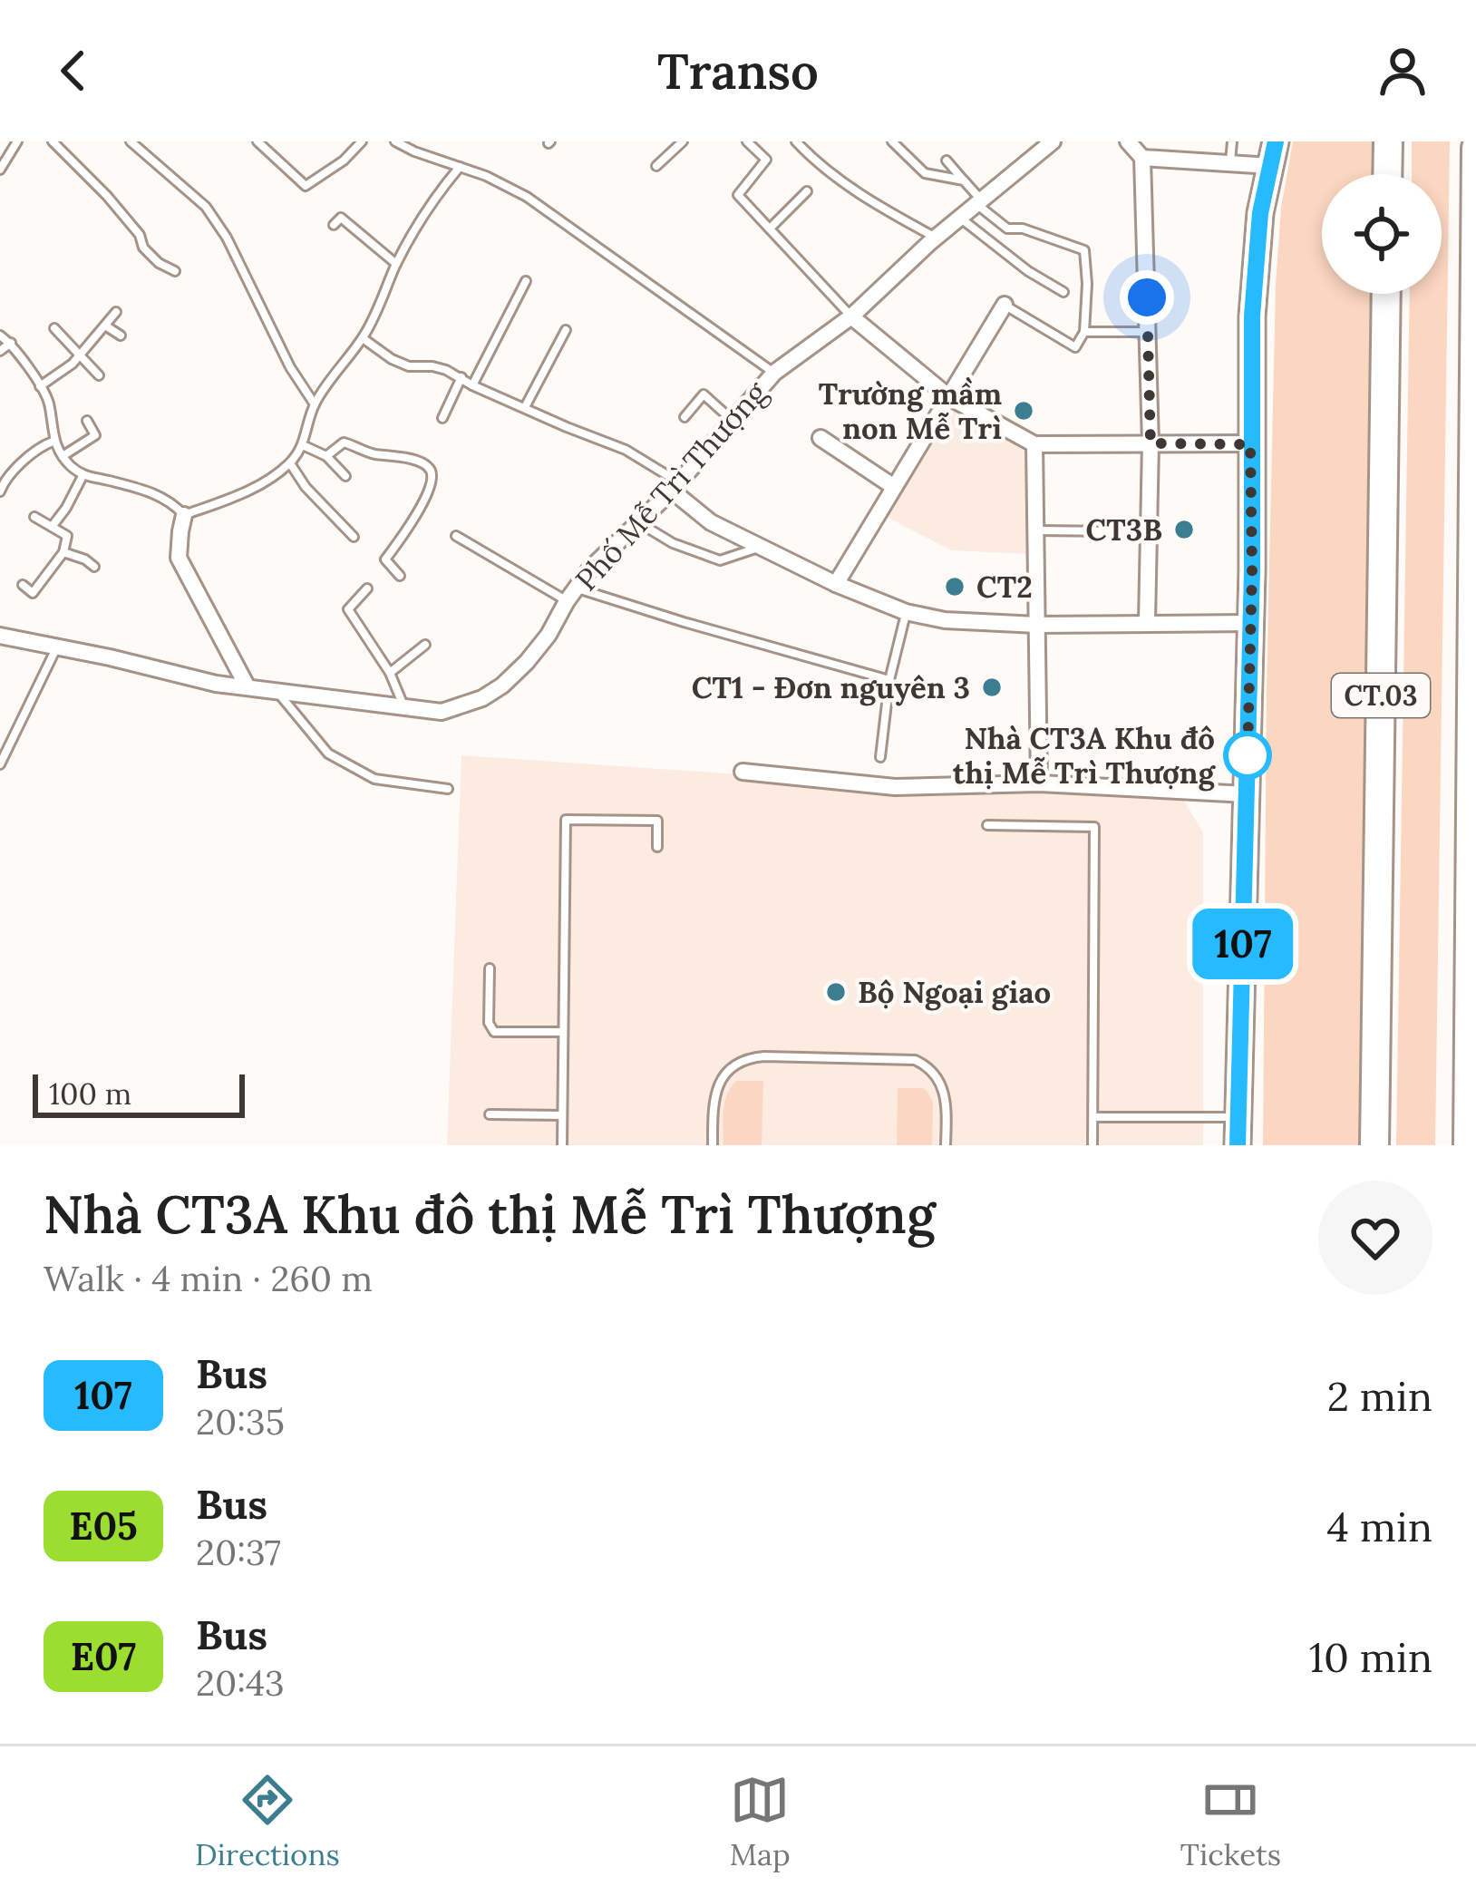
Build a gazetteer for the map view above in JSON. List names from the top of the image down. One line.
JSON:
{"streets":{"highway":["CT.03"],"street":["Phố Mễ Trì Thượng"]},"places":["Trường mầm non Mễ Trì","CT3B","CT2","CT1 - Đơn nguyên 3","Nhà CT3A Khu đô thị Mễ Trì Thượng","Bộ Ngoại giao"],"lines":["bus line 107"],"scale_bar":"100 m","page":{"header":"Transo","on_map":"107","scale":"100 m","heading":["Nhà CT3A Khu đô thị Mễ Trì Thượng","Walk · 4 min · 260 m"],"list":[{"mark":"107","name":"Bus","note":"20:35","value":"2 min"},{"mark":"E05","name":"Bus","note":"20:37","value":"4 min"},{"mark":"E07","name":"Bus","note":"20:43","value":"10 min"}],"tabs":["Directions","Map","Tickets"]}}
